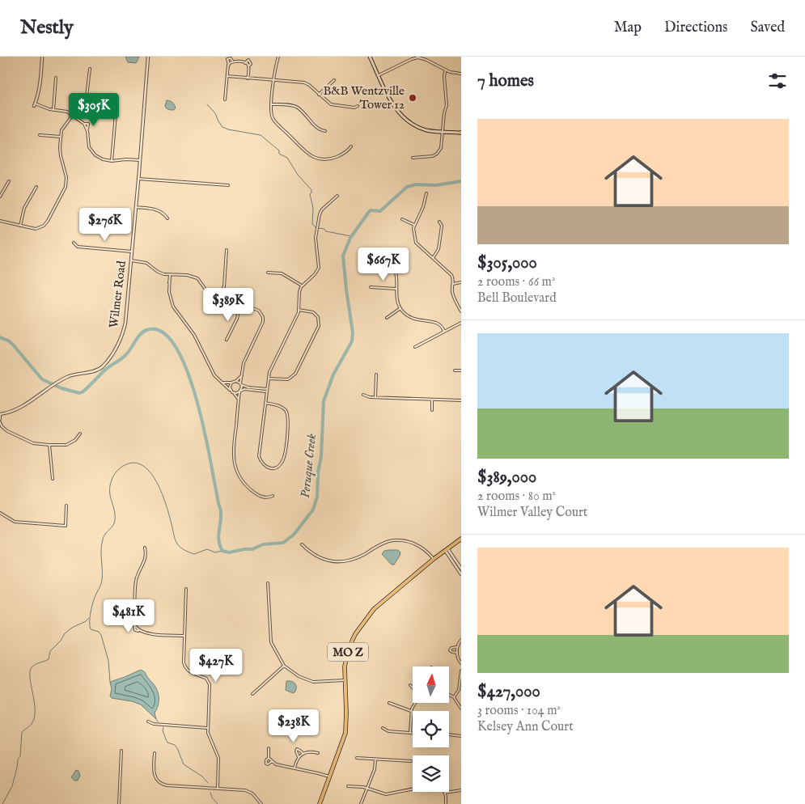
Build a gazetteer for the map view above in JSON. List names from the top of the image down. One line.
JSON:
{"streets":{"main road":["MO Z"],"street":["Wilmer Road"]},"water":["Peruque Creek"],"places":["B&B Wentzville Tower 12"],"north":"top","page":{"header":"Nestly","nav":["Map","Directions","Saved"],"heading":"7 homes","price":["$305K","$276K","$667K","$389K","$481K","$427K","$238K"],"list":[{"name":"$305,000","note":"2 rooms · 66 m² · Bell Boulevard"},{"name":"$389,000","note":"2 rooms · 80 m² · Wilmer Valley Court"},{"name":"$427,000","note":"3 rooms · 104 m² · Kelsey Ann Court"}]}}
